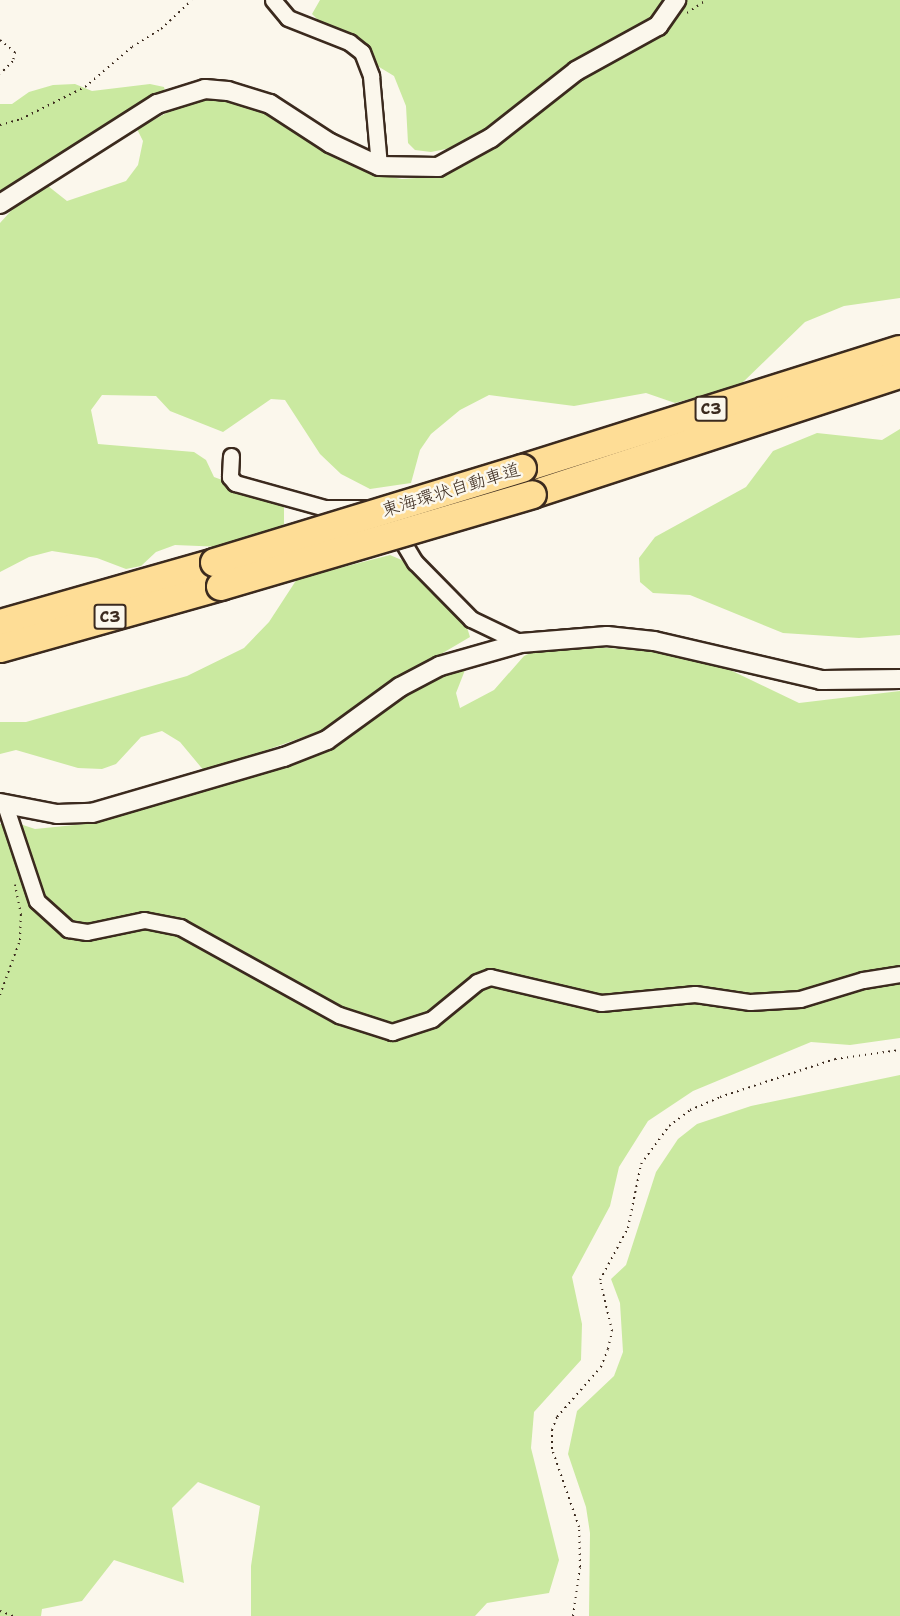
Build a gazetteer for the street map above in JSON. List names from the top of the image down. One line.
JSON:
{"streets":{"highway":["C3","東海環状自動車道"]}}
